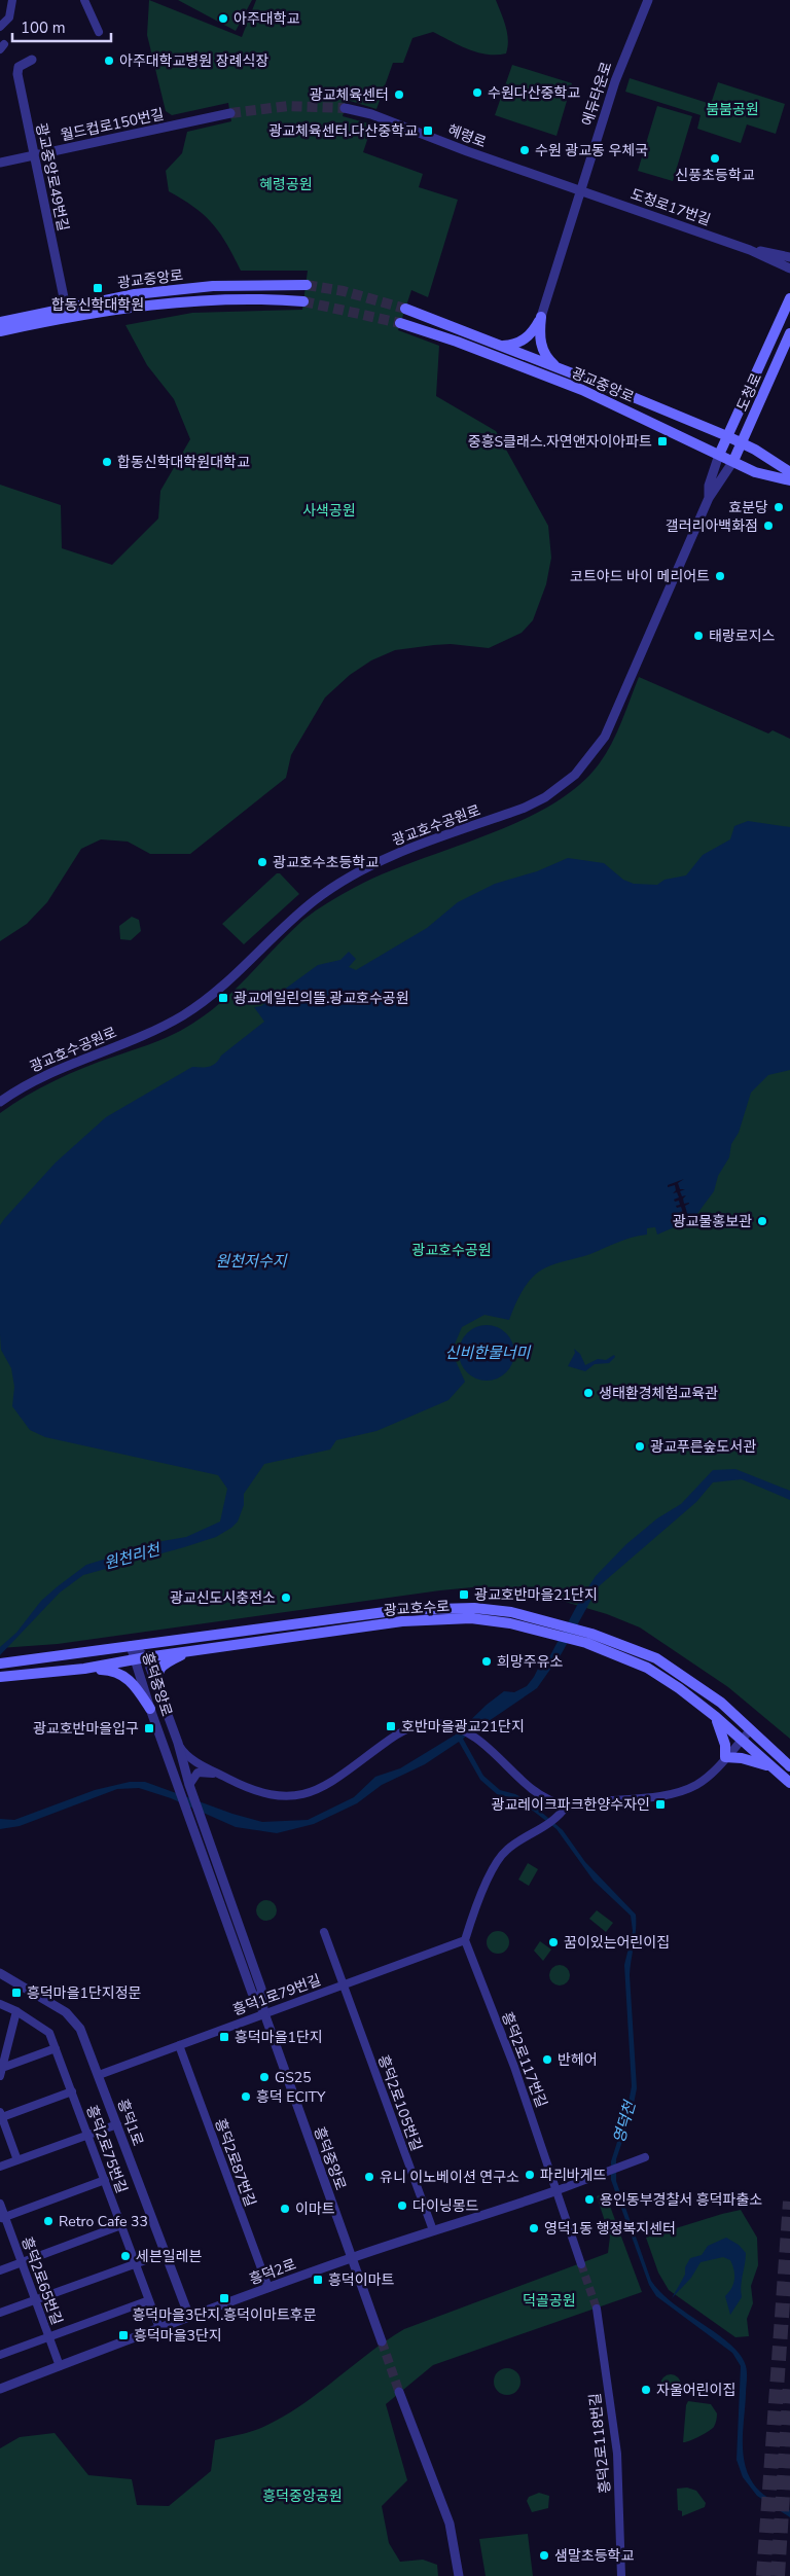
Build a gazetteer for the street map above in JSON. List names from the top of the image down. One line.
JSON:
{"streets":{"main road":["광교중앙로","도청로","광교호수로"],"street":["에듀타운로","월드컵로150번길","혜령로","광교중앙로49번길","도청로17번길","광교호수공원로","흥덕중앙로","흥덕1로79번길","흥덕2로117번길","흥덕2로105번길","흥덕1로","흥덕2로75번길","흥덕2로87번길","흥덕2로","흥덕2로65번길","흥덕2로118번길"]},"crossings":[["에듀타운로","혜령로"],["에듀타운로","도청로17번길"],["월드컵로150번길","광교중앙로49번길"],["혜령로","도청로17번길"],["광교중앙로49번길","광교중앙로"],["광교중앙로","도청로"],["광교중앙로","광교호수공원로"],["도청로","광교호수공원로"],["광교호수로","흥덕중앙로"],["흥덕중앙로","흥덕1로79번길"],["흥덕중앙로","흥덕2로"],["흥덕1로79번길","흥덕2로117번길"],["흥덕1로79번길","흥덕2로105번길"],["흥덕1로79번길","흥덕1로"],["흥덕1로79번길","흥덕2로87번길"],["흥덕2로117번길","흥덕2로"],["흥덕2로105번길","흥덕2로"],["흥덕1로","흥덕2로"],["흥덕2로75번길","흥덕2로"],["흥덕2로87번길","흥덕2로"],["흥덕2로","흥덕2로65번길"]],"water":["원천저수지","신비한물너미","원천리천","영덕천"],"parks":["붐붐공원","혜령공원","사색공원","광교호수공원","덕골공원","흥덕중앙공원"],"places":{"other":["아주대학교","아주대학교병원 장례식장","수원다산중학교","광교체육센터","수원 광교동 우체국","신풍초등학교","합동신학대학원대학교","효분당","갤러리아백화점","코트야드 바이 메리어트","태랑로지스","광교호수초등학교","광교물홍보관","생태환경체험교육관","광교푸른숲도서관","광교신도시충전소","희망주유소","꿈이있는어린이집","반헤어","GS25","흥덕 ECITY","파리바게뜨","유니 이노베이션 연구소","용인동부경찰서 흥덕파출소","다이닝몽드","이마트","Retro Cafe 33","영덕1동 행정복지센터","세븐일레븐","자울어린이집","샘말초등학교"],"transit":["광교체육센터.다산중학교","합동신학대학원","중흥S클래스.자연앤자이아파트","광교에일린의뜰.광교호수공원","광교호반마을21단지","호반마을광교21단지","광교호반마을입구","광교레이크파크한양수자인","흥덕마을1단지정문","흥덕마을1단지","흥덕이마트","흥덕마을3단지.흥덕이마트후문","흥덕마을3단지"]},"scale_bar":"100 m"}
